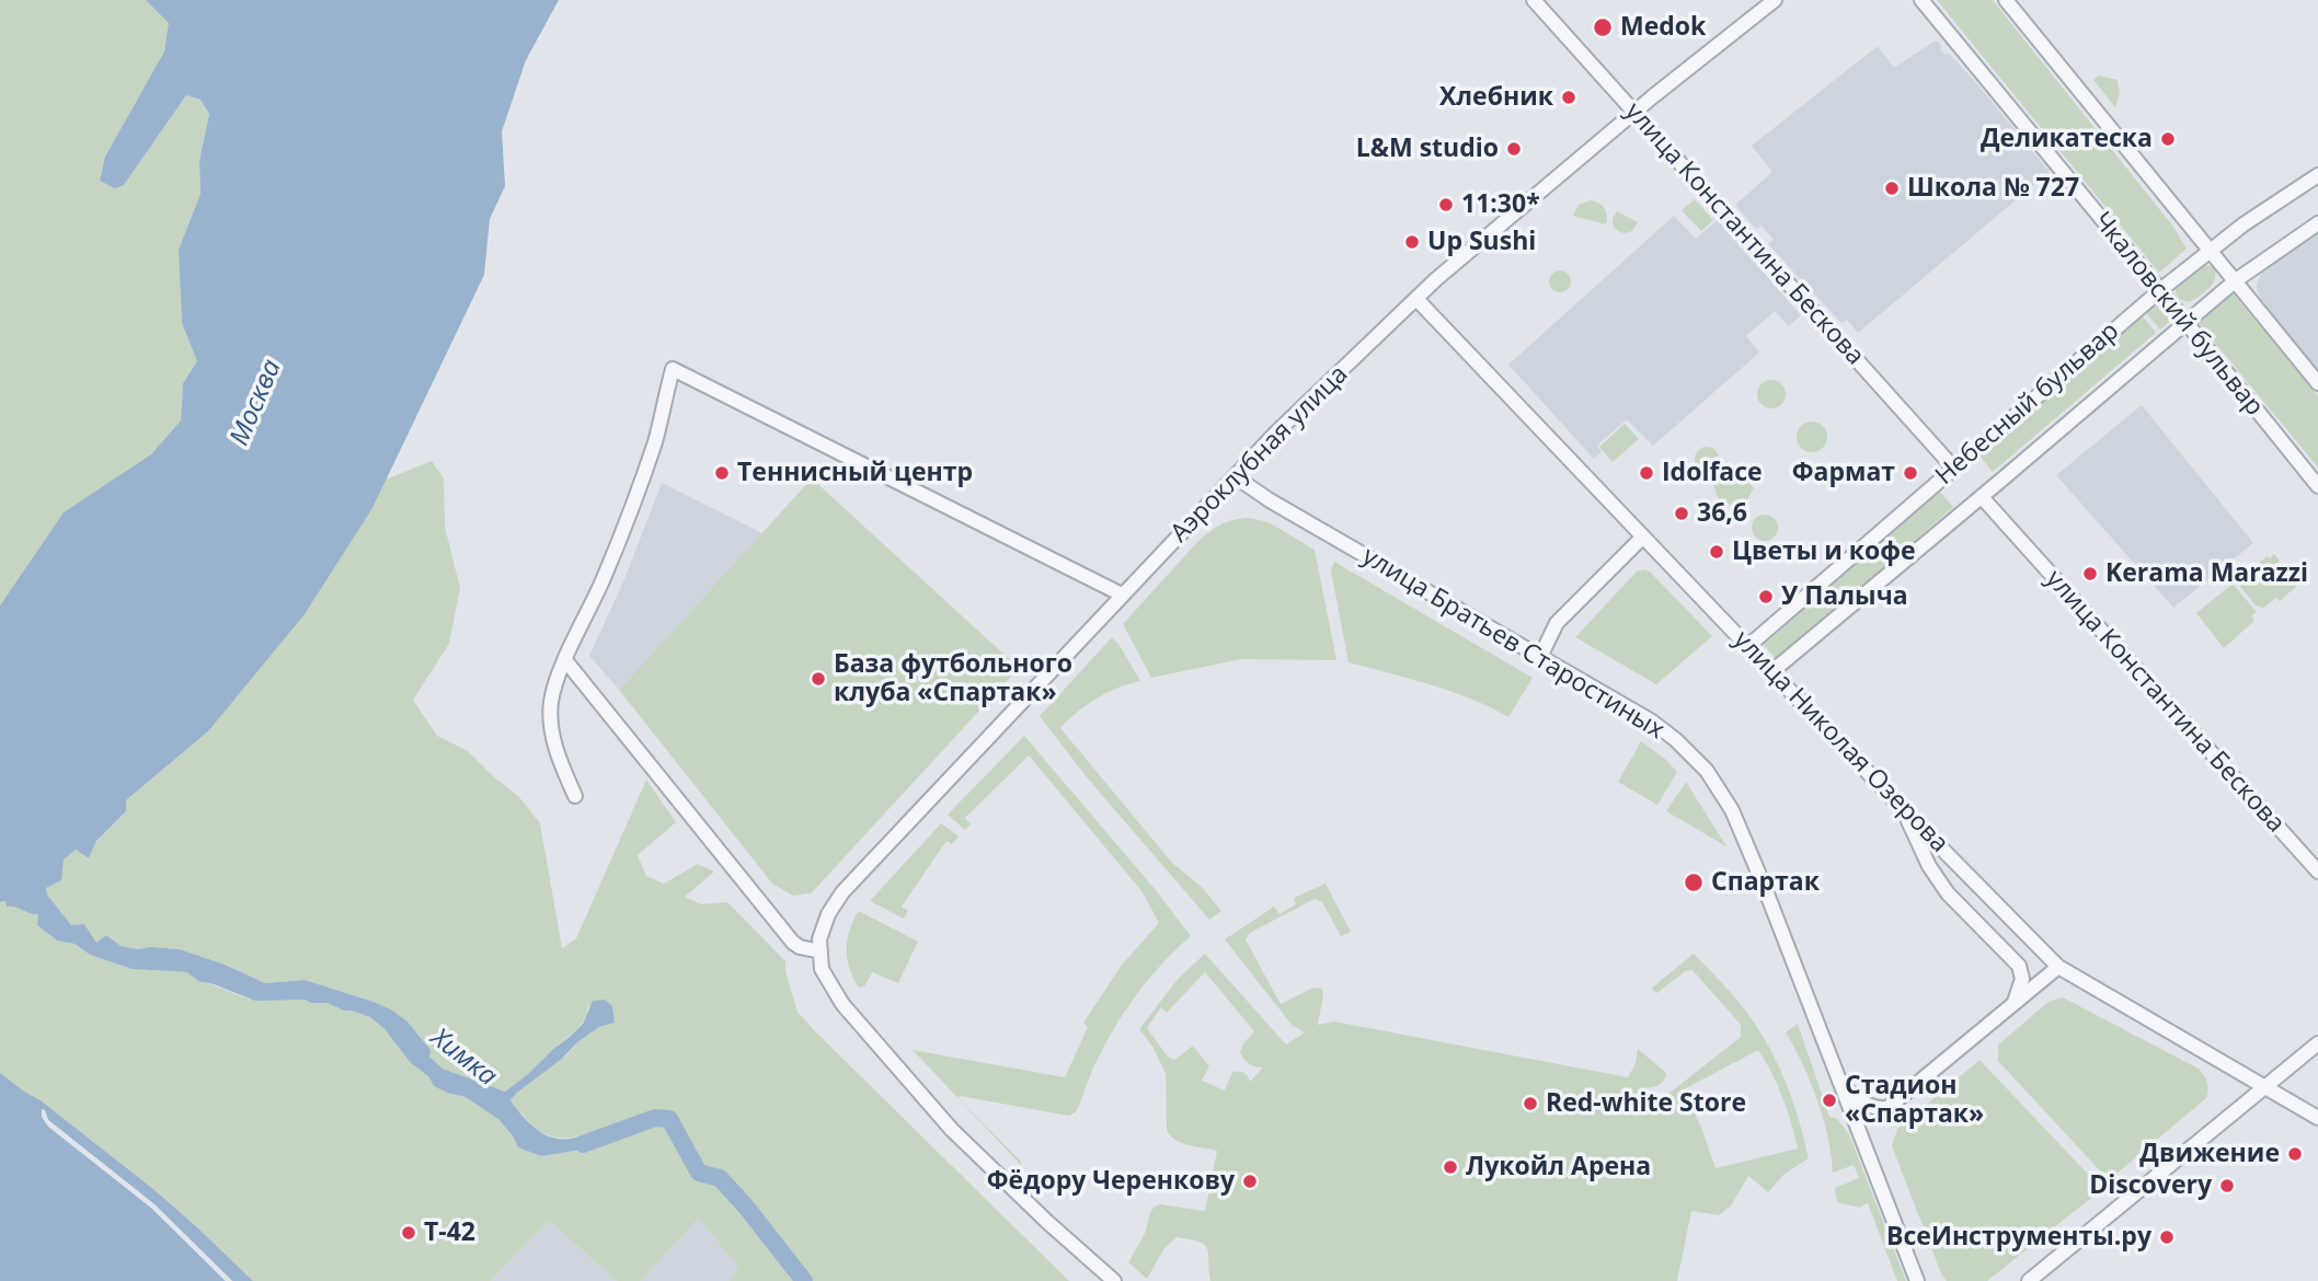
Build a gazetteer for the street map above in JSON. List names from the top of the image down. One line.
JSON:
{"streets":{"street":["улица Константина Бескова","Чкаловский бульвар","Небесный бульвар","Аэроклубная улица","улица Братьев Старостиных","улица Николая Озерова"]},"crossings":[["улица Константина Бескова","Небесный бульвар"],["улица Константина Бескова","Аэроклубная улица"],["Чкаловский бульвар","Небесный бульвар"],["Небесный бульвар","улица Николая Озерова"],["Аэроклубная улица","улица Братьев Старостиных"],["Аэроклубная улица","улица Николая Озерова"]],"water":["Москва","Химка"],"places":["Medok","Хлебник","Деликатеска","L&M studio","Школа № 727","11:30*","Up Sushi","Теннисный центр","Idolface","Фармат","36,6","Цветы и кофе","Kerama Marazzi","У Палыча","База футбольного клуба «Спартак»","Спартак","Стадион «Спартак»","Red-white Store","Движение","Лукойл Арена","Фёдору Черенкову","Discovery","Т-42","ВсеИнструменты.ру"]}
